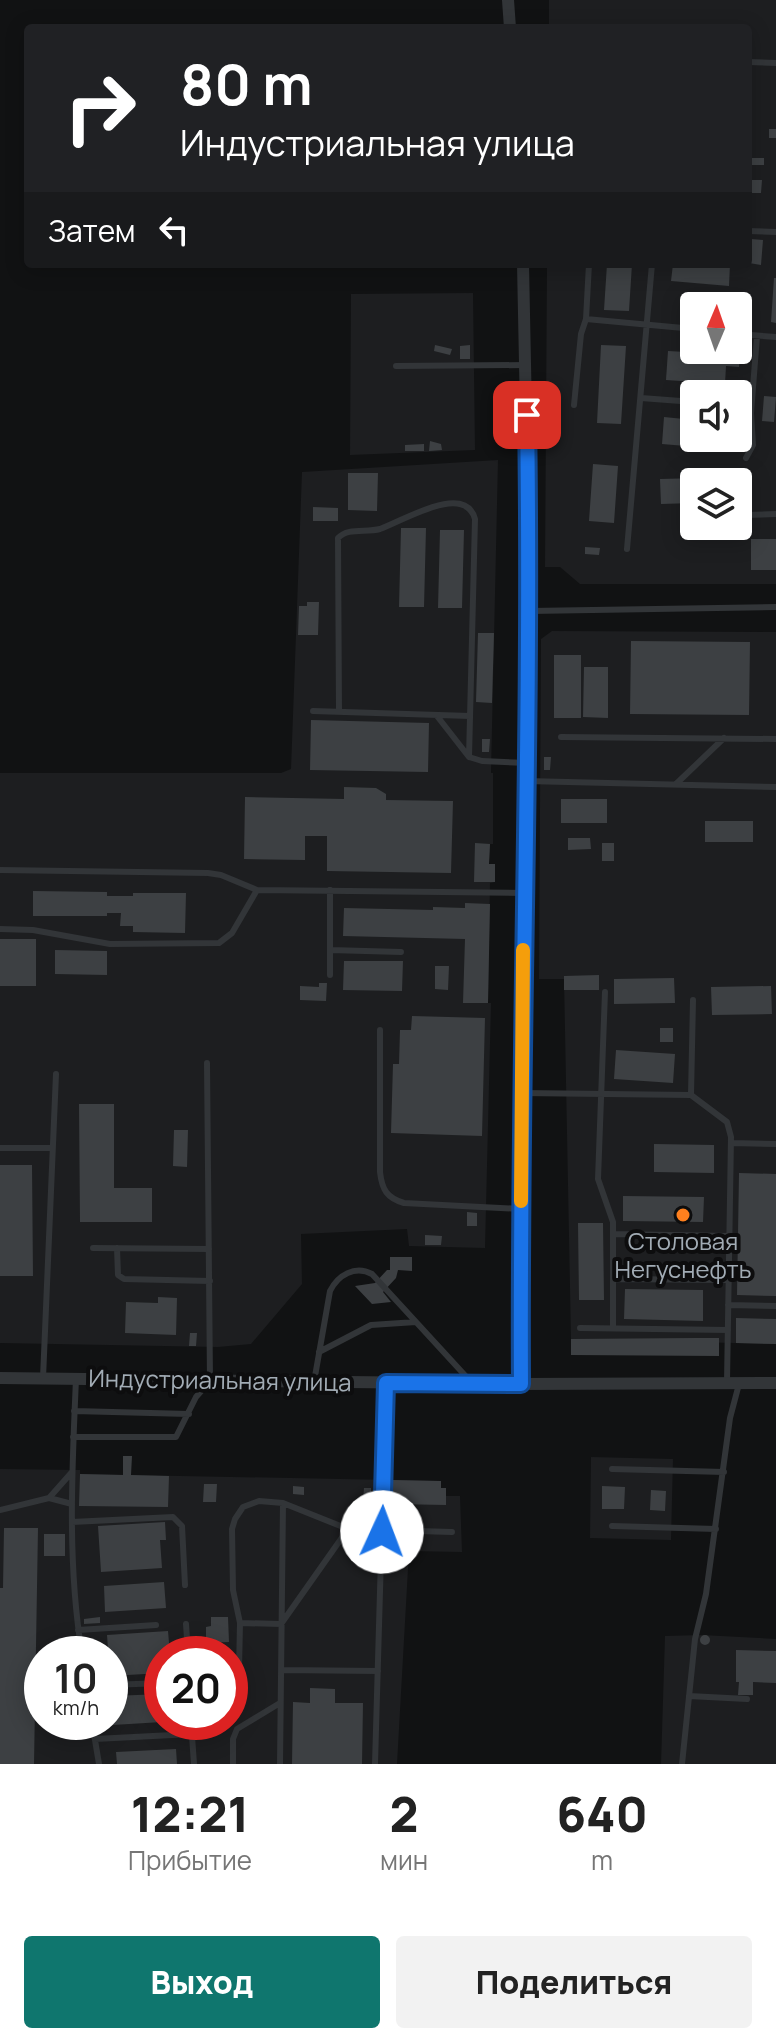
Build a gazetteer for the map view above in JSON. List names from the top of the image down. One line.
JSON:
{"streets":{"street":["Индустриальная улица"]},"places":["Столовая Негуснефть"],"north":"top","page":{"turn":["80 m","Индустриальная улица"],"then":"Затем","speed":"10 km/h","limit":"20","eta":["12:21","Прибытие","2","мин","640","m"],"buttons":["Выход","Поделиться"]}}
